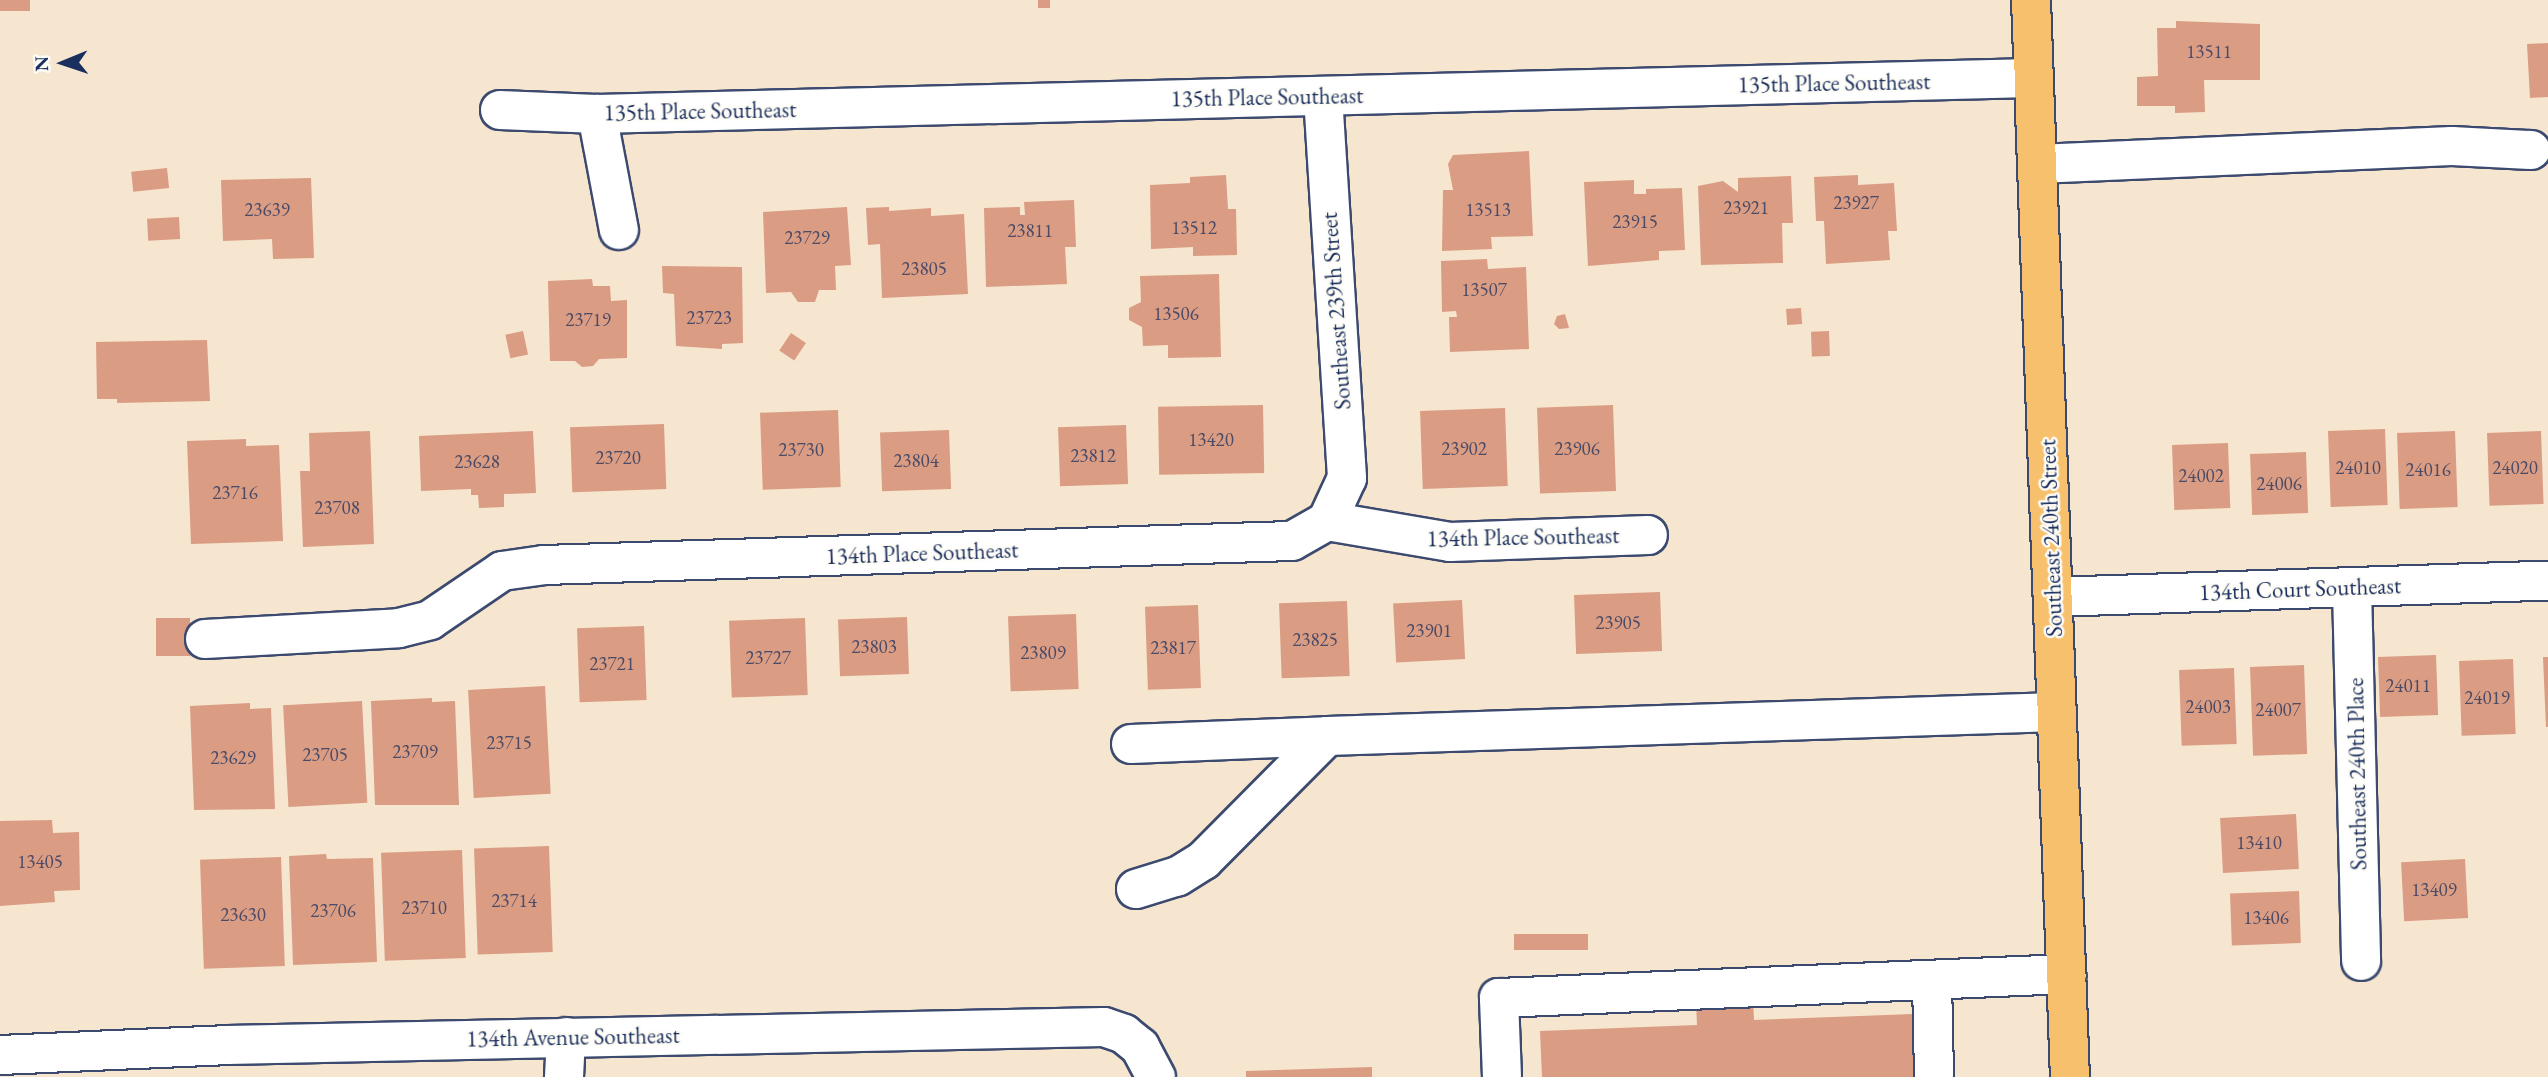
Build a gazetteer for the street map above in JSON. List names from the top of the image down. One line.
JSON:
{"streets":{"main road":["Southeast 240th Street"],"street":["135th Place Southeast","Southeast 239th Street","134th Place Southeast","134th Court Southeast","Southeast 240th Place","134th Avenue Southeast"]},"crossings":[["135th Place Southeast","Southeast 239th Street"],["135th Place Southeast","Southeast 240th Street"],["Southeast 239th Street","134th Place Southeast"],["Southeast 240th Street","134th Court Southeast"],["134th Court Southeast","Southeast 240th Place"]],"house_numbers":["13511","23927","23921","23639","13513","23915","13512","23811","23729","23805","13507","13506","23723","23719","13420","23902","23906","23730","23812","23720","23804","23628","24010","24020","24016","24002","24006","23716","23708","23905","23901","23825","23803","23817","23809","23727","23721","24011","24019","24003","24007","23715","23709","23705","23629","13410","13405","13409","23714","23710","23706","23630","13406"],"north":"left"}
